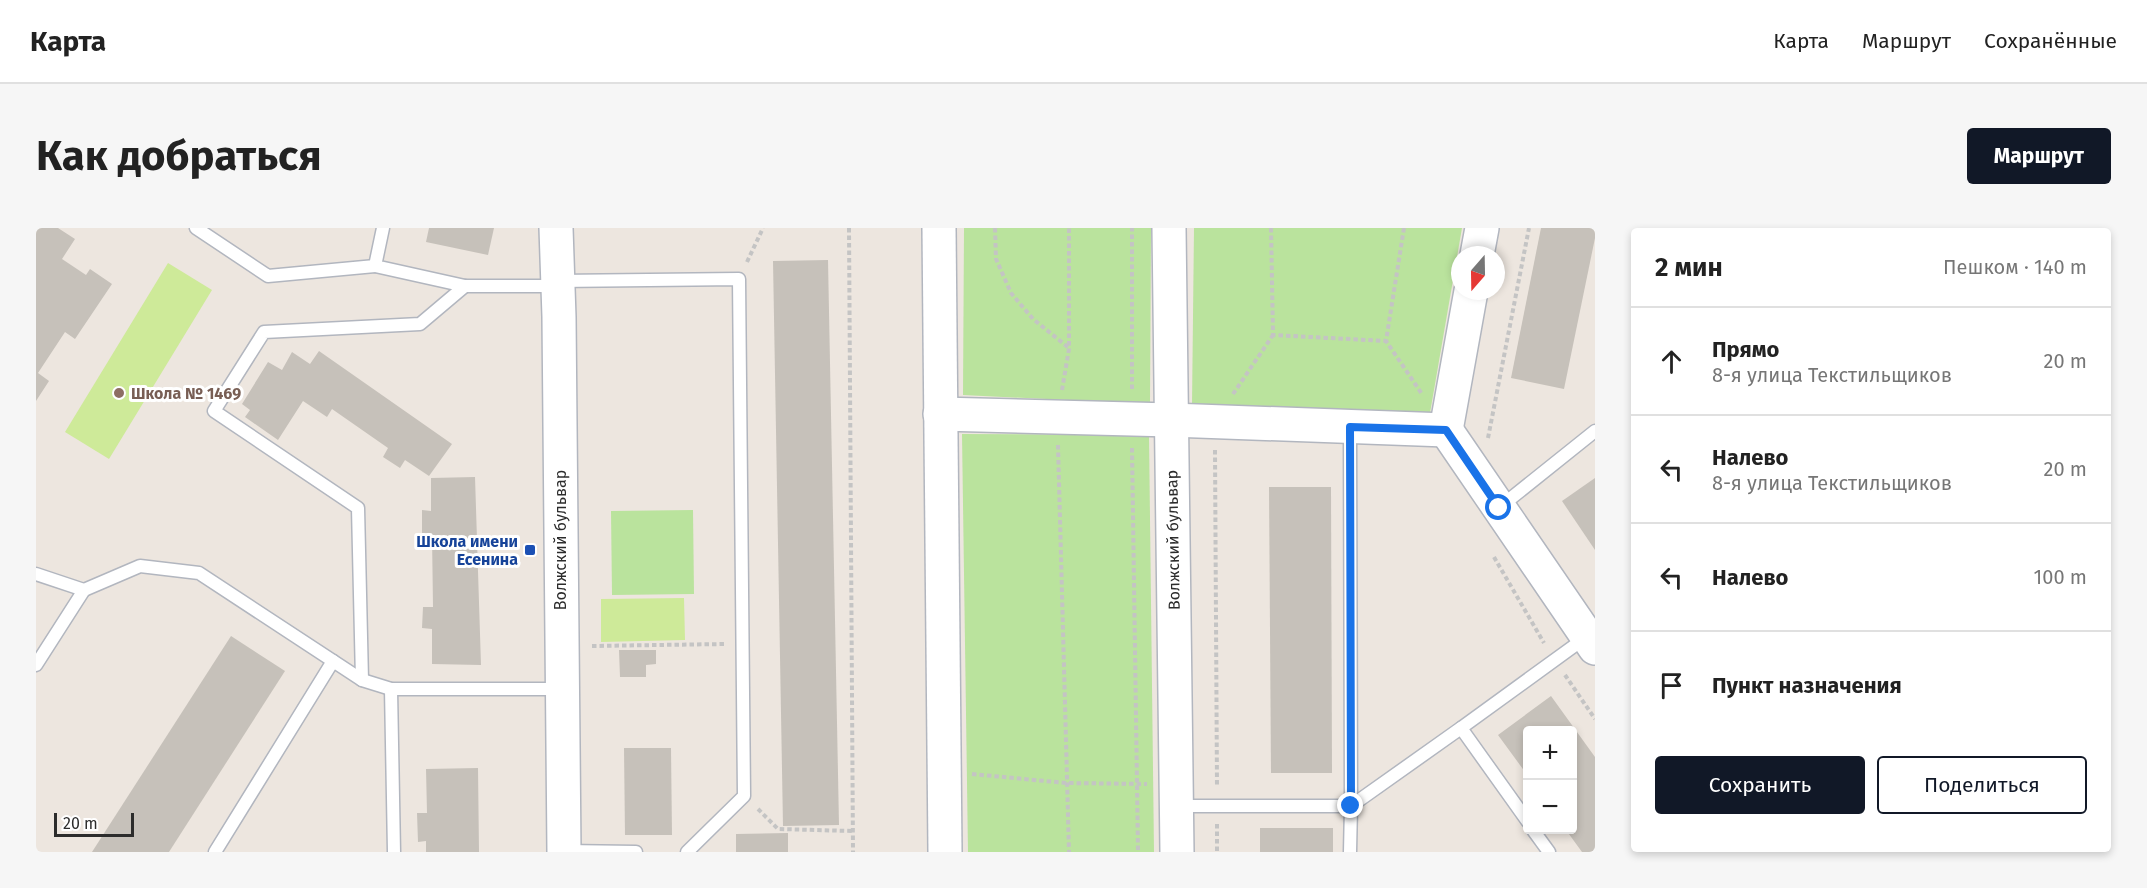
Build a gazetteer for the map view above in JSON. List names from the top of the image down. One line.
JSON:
{"streets":{"street":["Волжский бульвар"]},"places":{"other":["Школа № 1469"],"transit":["Школа имени Есенина"]},"scale_bar":"20 m","north":"bottom","page":{"header":"Карта","nav":["Карта","Маршрут","Сохранённые"],"buttons":["Маршрут",["Сохранить","Поделиться"]],"title":"Как добраться","heading":["2 мин","Пешком · 140 m"],"list":[["Прямо","8-я улица Текстильщиков","20 m"],["Налево","8-я улица Текстильщиков","20 m"],["Налево","100 m"],"Пункт назначения"],"map_buttons":["+","−"],"scale":"20 m"}}
